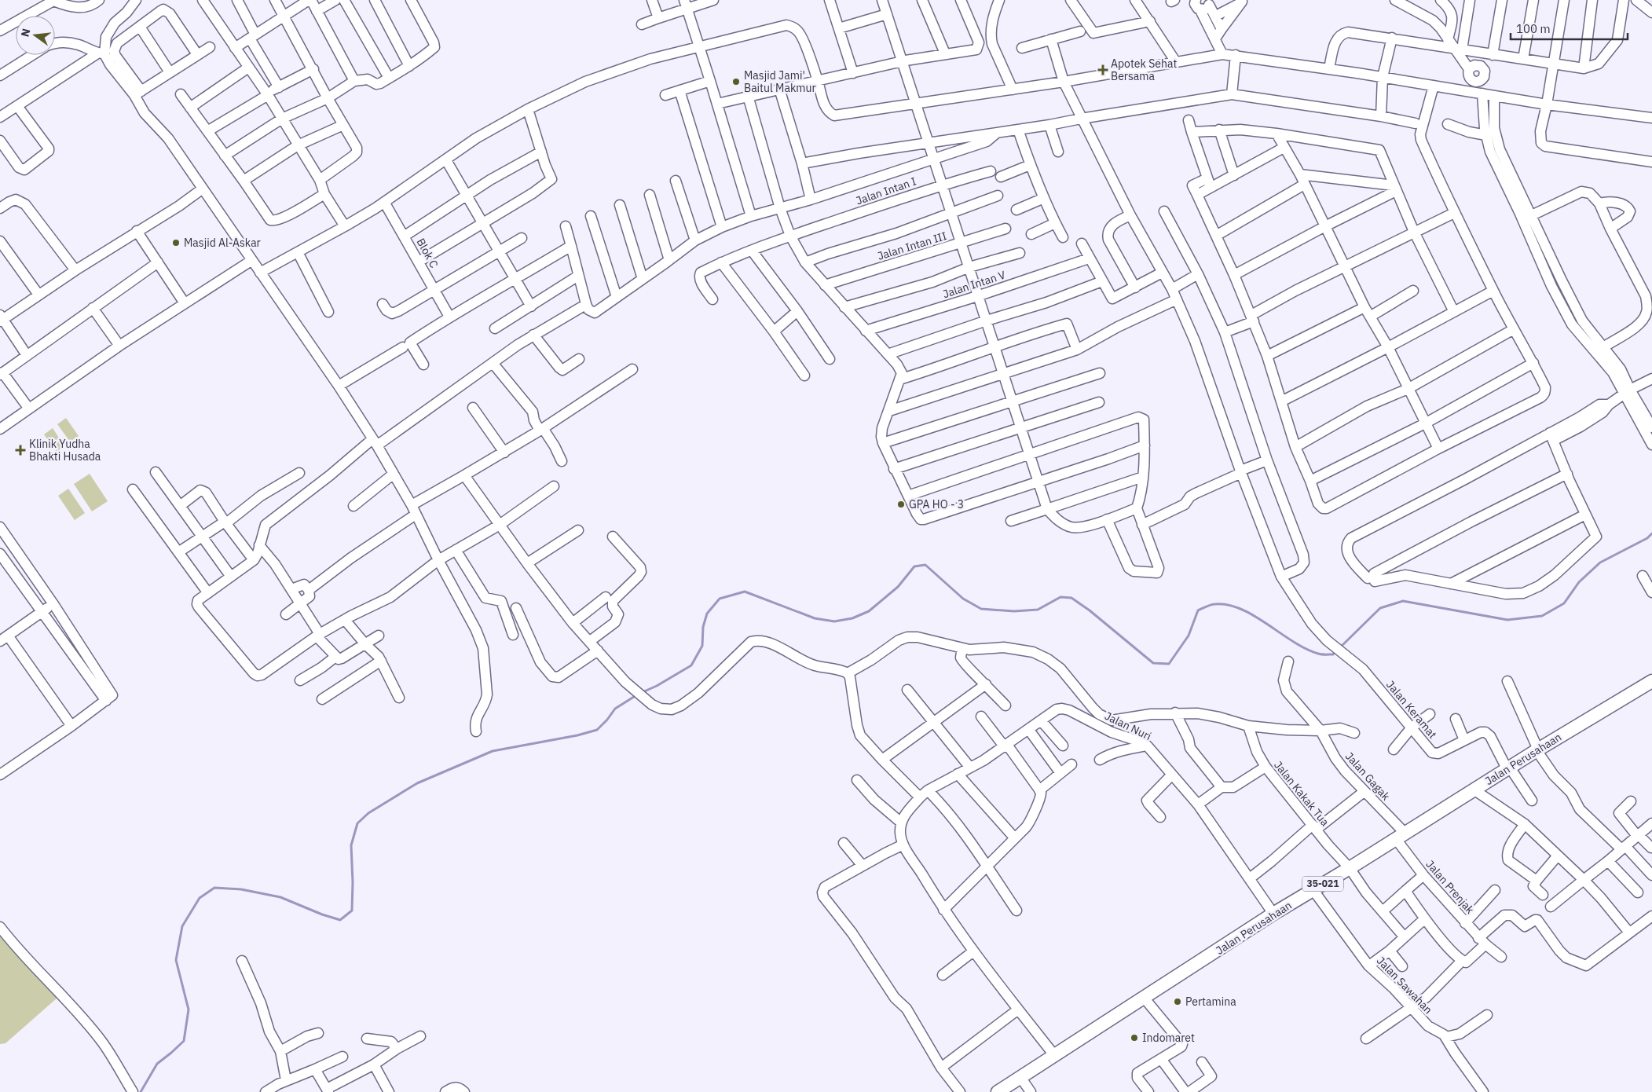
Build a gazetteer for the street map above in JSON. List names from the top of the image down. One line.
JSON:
{"streets":{"main road":["Jalan Perusahaan","35-021"],"street":["Jalan Intan I","Jalan Intan III","Blok C","Jalan Intan V","Jalan Keramat","Jalan Nuri","Jalan Gagak","Jalan Kakak Tua","Jalan Prenjak","Jalan Sawahan"]},"crossings":[["Jalan Keramat","Jalan Perusahaan"],["Jalan Nuri","Jalan Perusahaan"],["Jalan Perusahaan","Jalan Gagak"],["Jalan Perusahaan","Jalan Kakak Tua"],["Jalan Perusahaan","Jalan Prenjak"],["Jalan Perusahaan","Jalan Sawahan"],["Jalan Gagak","Jalan Prenjak"]],"places":{"health":["Apotek Sehat Bersama","Klinik Yudha Bhakti Husada"],"other":["Masjid Jami' Baitul Makmur","Masjid Al-Askar","GPA HO - 3","Pertamina","Indomaret"]},"scale_bar":"100 m","north":"left"}
